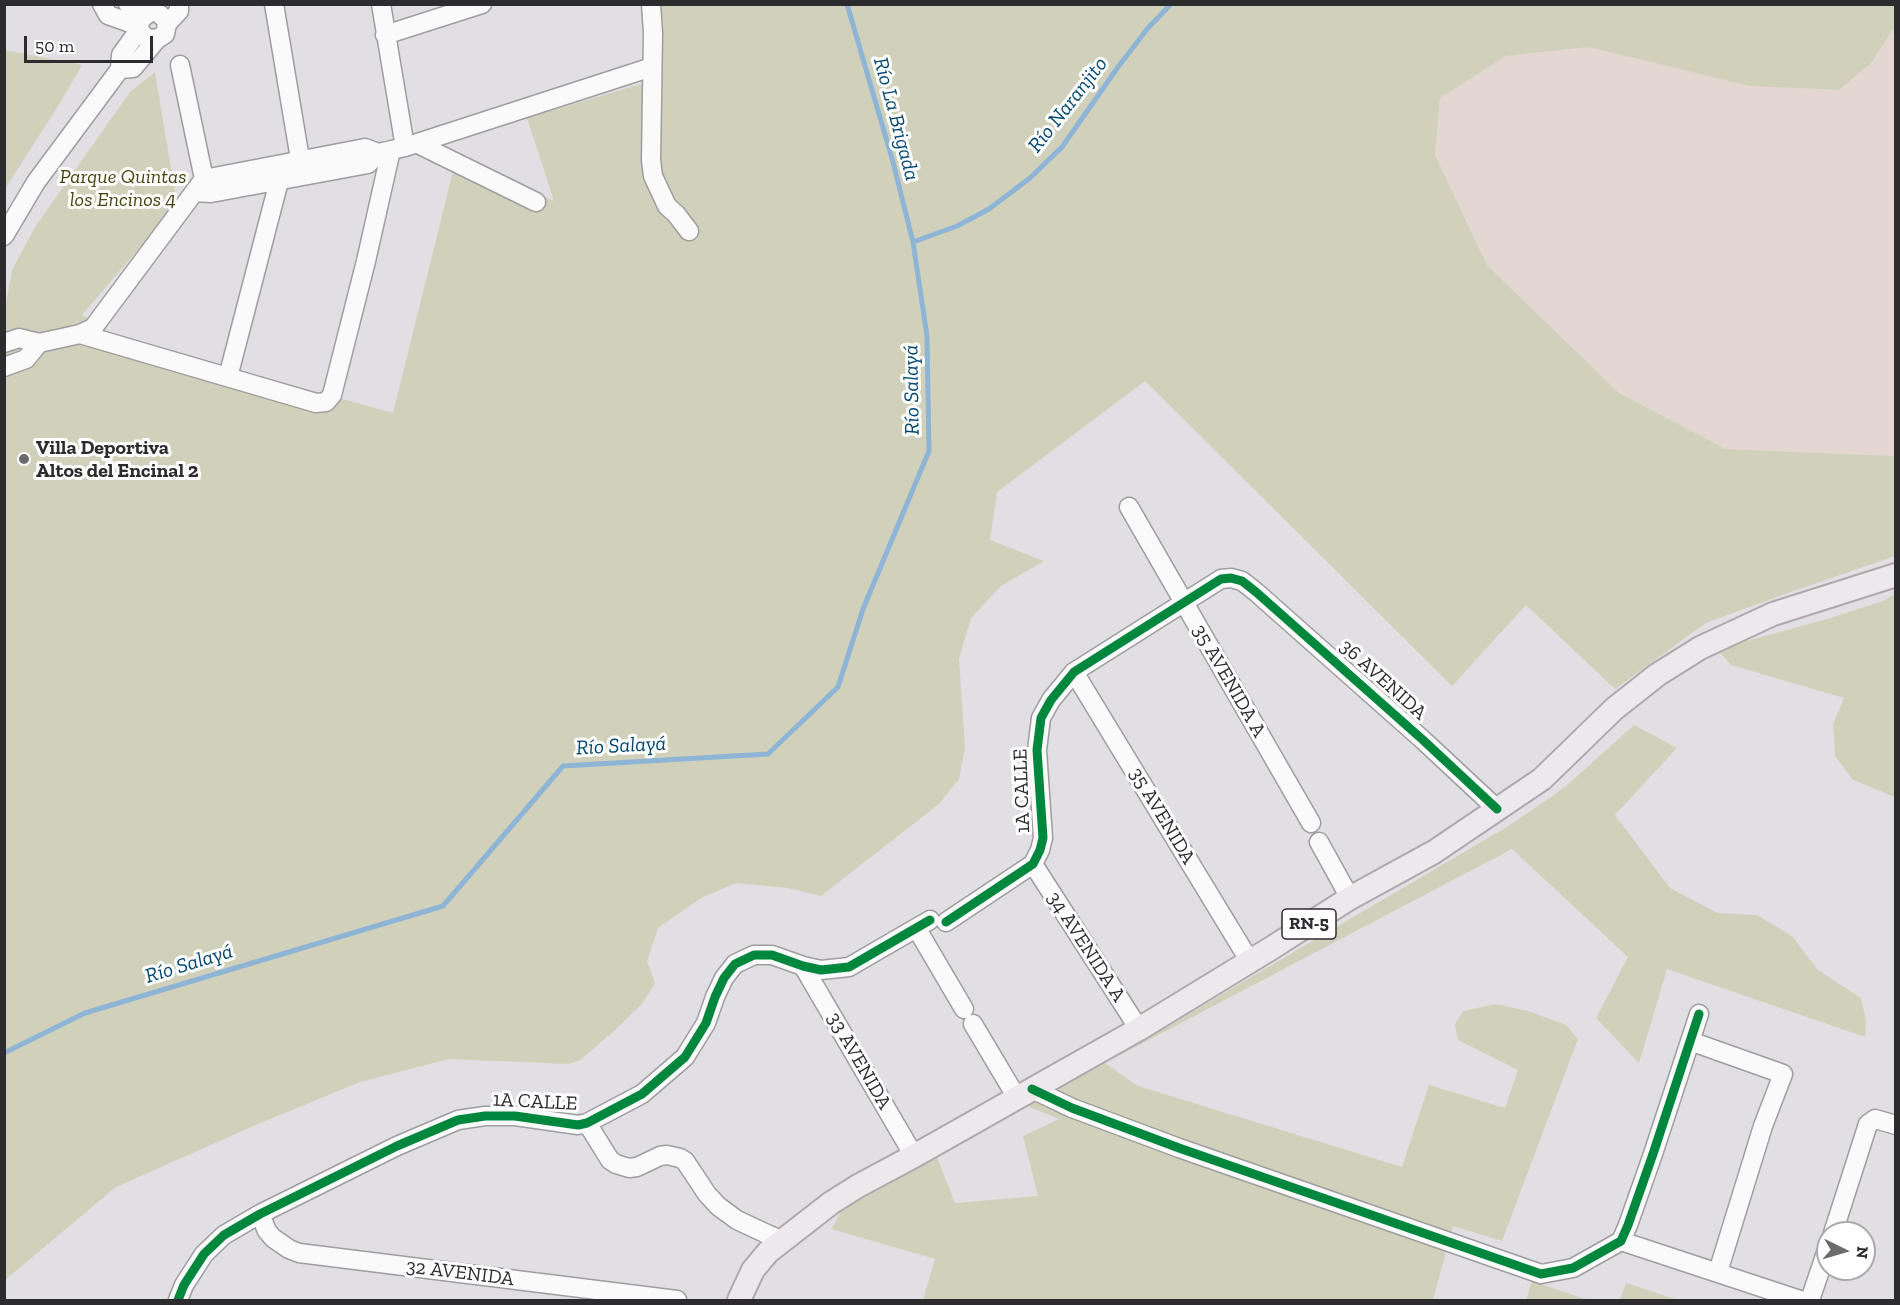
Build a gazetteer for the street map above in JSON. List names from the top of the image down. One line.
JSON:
{"streets":{"main road":["RN-5"],"street":["36 AVENIDA","35 AVENIDA A","1A CALLE","35 AVENIDA","34 AVENIDA A","33 AVENIDA","32 AVENIDA"]},"crossings":[["36 AVENIDA","1A CALLE"],["36 AVENIDA","RN-5"],["35 AVENIDA A","1A CALLE"],["1A CALLE","35 AVENIDA"],["1A CALLE","34 AVENIDA A"],["1A CALLE","33 AVENIDA"],["1A CALLE","32 AVENIDA"],["35 AVENIDA","RN-5"],["RN-5","34 AVENIDA A"],["RN-5","33 AVENIDA"]],"water":["Río Naranjito","Río La Brigada","Río Salayá"],"parks":["Parque Quintas los Encinos 4"],"places":["Villa Deportiva Altos del Encinal 2"],"scale_bar":"50 m","north":"right"}
